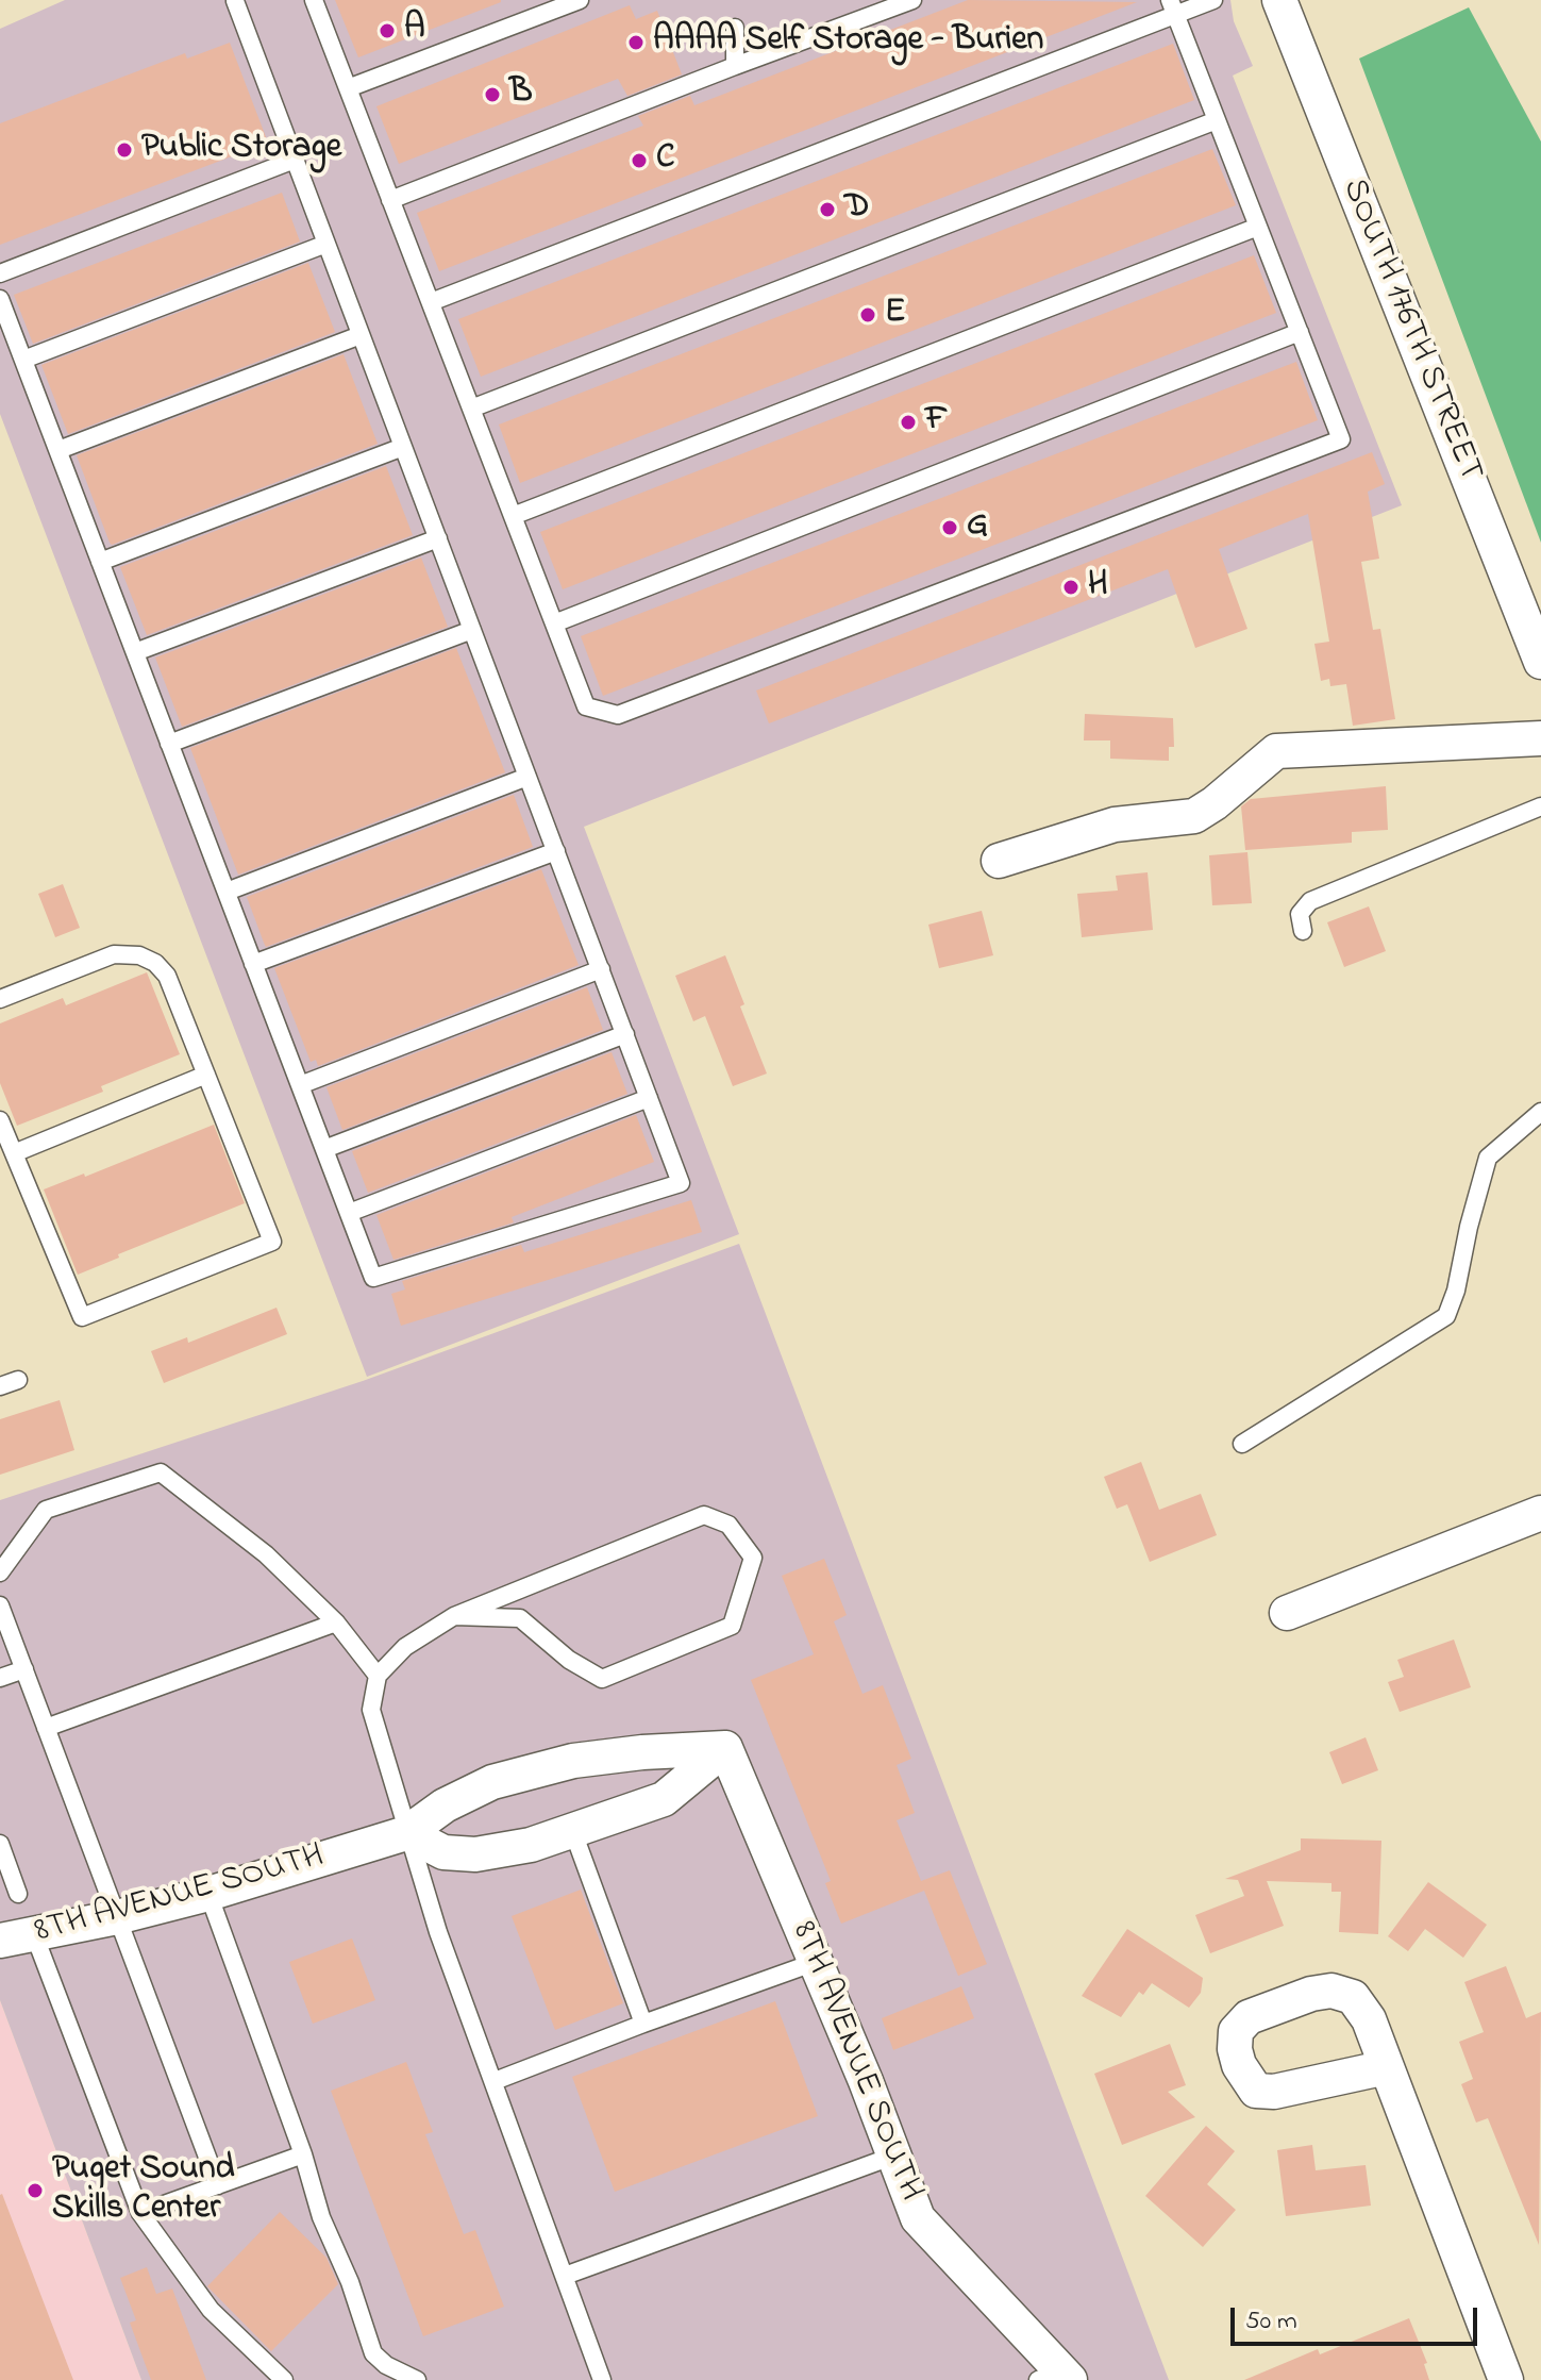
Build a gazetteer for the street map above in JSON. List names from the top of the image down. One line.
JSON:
{"streets":{"street":["SOUTH 176TH STREET","8TH AVENUE SOUTH"]},"places":["A","AAAA Self Storage - Burien","B","Public Storage","C","D","E","F","G","H","Puget Sound Skills Center"],"scale_bar":"50 m"}
